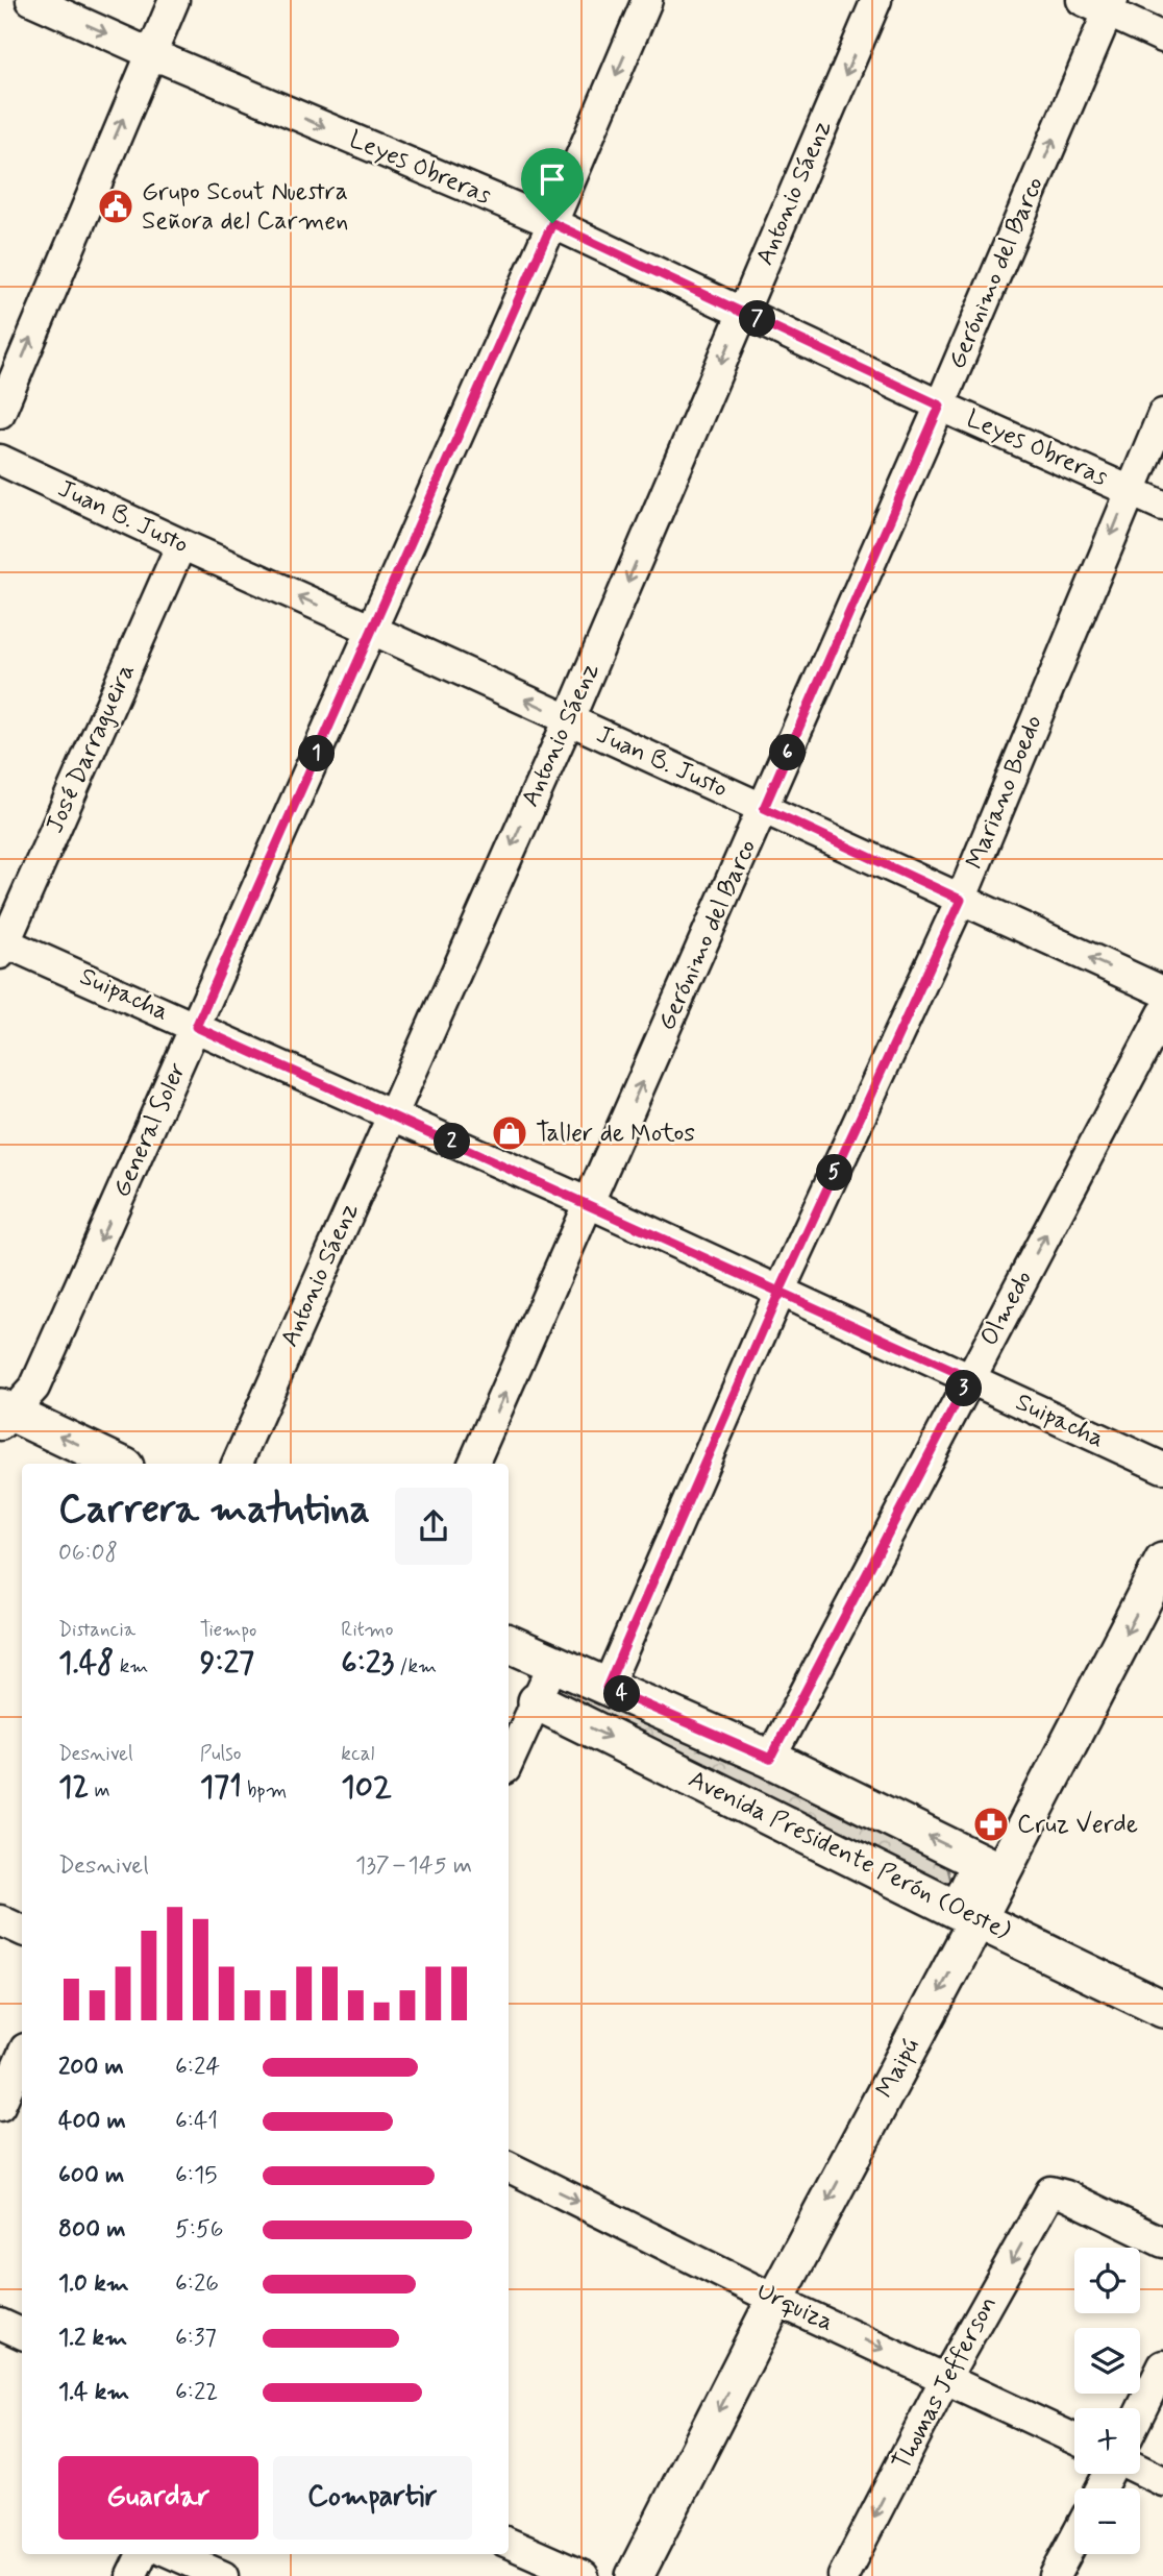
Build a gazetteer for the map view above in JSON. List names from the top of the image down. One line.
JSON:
{"streets":{"main road":["Avenida Presidente Perón (Oeste)","Maipú"],"street":["Leyes Obreras","Antonio Sáenz","Gerónimo del Barco","Juan B. Justo","José Darragueira","Mariano Boedo","Suipacha","General Soler","Olmedo","Urquiza","Thomas Jefferson"]},"crossings":[["Leyes Obreras","Antonio Sáenz"],["Leyes Obreras","Gerónimo del Barco"],["Leyes Obreras","Mariano Boedo"],["Leyes Obreras","General Soler"],["Antonio Sáenz","Juan B. Justo"],["Antonio Sáenz","Suipacha"],["Gerónimo del Barco","Juan B. Justo"],["Gerónimo del Barco","Suipacha"],["Juan B. Justo","José Darragueira"],["Juan B. Justo","Mariano Boedo"],["Juan B. Justo","General Soler"],["José Darragueira","Suipacha"],["Mariano Boedo","Suipacha"],["Mariano Boedo","Avenida Presidente Perón (Oeste)"],["Suipacha","General Soler"],["Suipacha","Olmedo"],["Olmedo","Avenida Presidente Perón (Oeste)"],["Avenida Presidente Perón (Oeste)","Maipú"],["Maipú","Urquiza"],["Urquiza","Thomas Jefferson"]],"one_way":["Leyes Obreras","Antonio Sáenz","Gerónimo del Barco","Juan B. Justo","General Soler","Olmedo","Maipú","Urquiza","Thomas Jefferson"],"places":{"public building":["Grupo Scout Nuestra Señora del Carmen"],"shop":["Taller de Motos"],"pharmacy":["Cruz Verde"]},"page":{"pins":["7","6","1","2","5","3","4"],"heading":["Carrera matutina","06:08"],"stats":[["Distancia","1.48 km"],["Tiempo","9:27"],["Ritmo","6:23 /km"],["Desnivel","12 m"],["Pulso","171 bpm"],["kcal","102"]],"chart":["Desnivel","137–145 m"],"list":[{"name":"200 m","note":"6:24"},{"name":"400 m","note":"6:41"},{"name":"600 m","note":"6:15"},{"name":"800 m","note":"5:56"},{"name":"1.0 km","note":"6:26"},{"name":"1.2 km","note":"6:37"},{"name":"1.4 km","note":"6:22"}],"map_buttons":["+","−"],"buttons":["Guardar","Compartir"]}}
